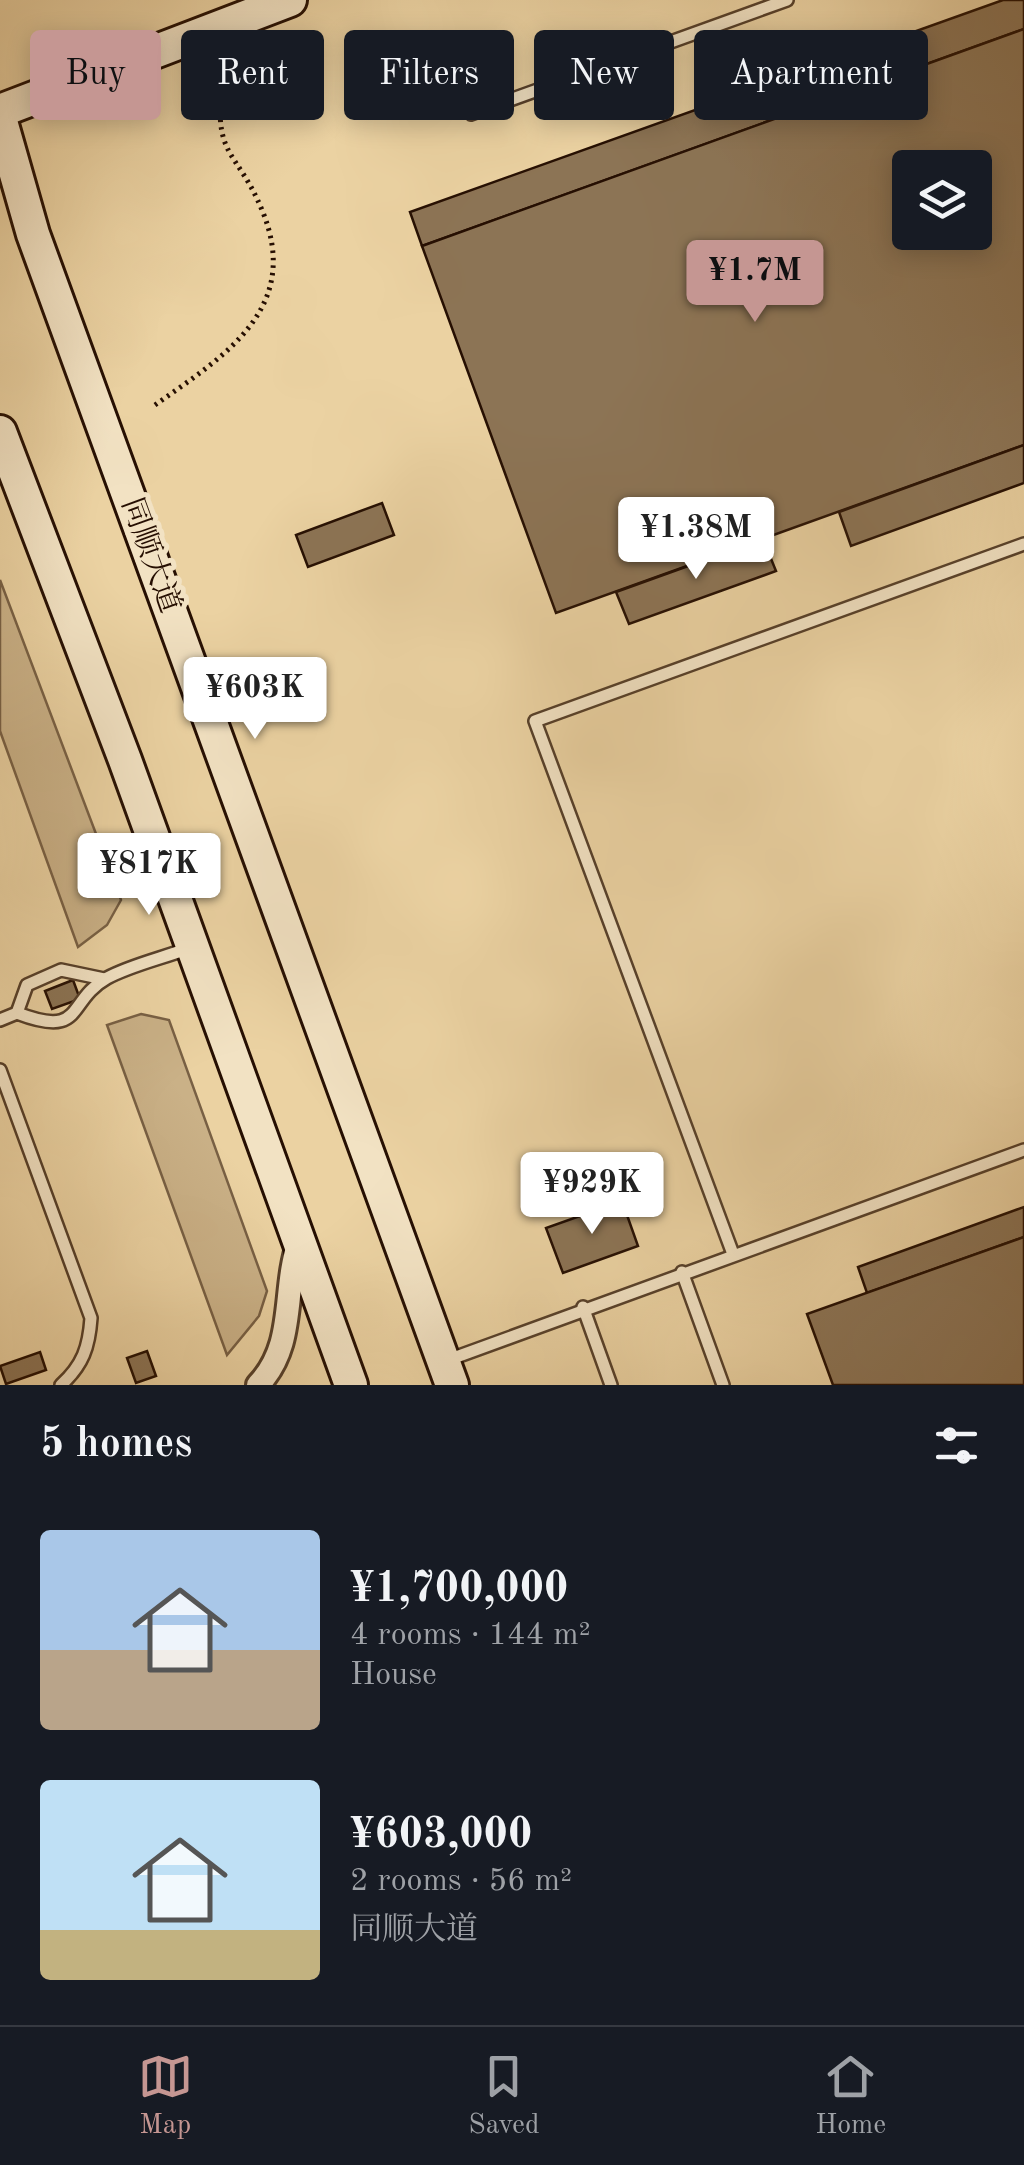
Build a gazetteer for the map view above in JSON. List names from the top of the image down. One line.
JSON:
{"streets":{"main road":["同顺大道"]},"page":{"chip":["Buy","Rent","Filters","New","Apartment"],"price":["¥1.7M","¥1.38M","¥603K","¥817K","¥929K"],"heading":"5 homes","list":[{"name":"¥1,700,000","note":"4 rooms · 144 m² · House"},{"name":"¥603,000","note":"2 rooms · 56 m² · 同顺大道"}],"tabs":["Map","Saved","Home"]}}
